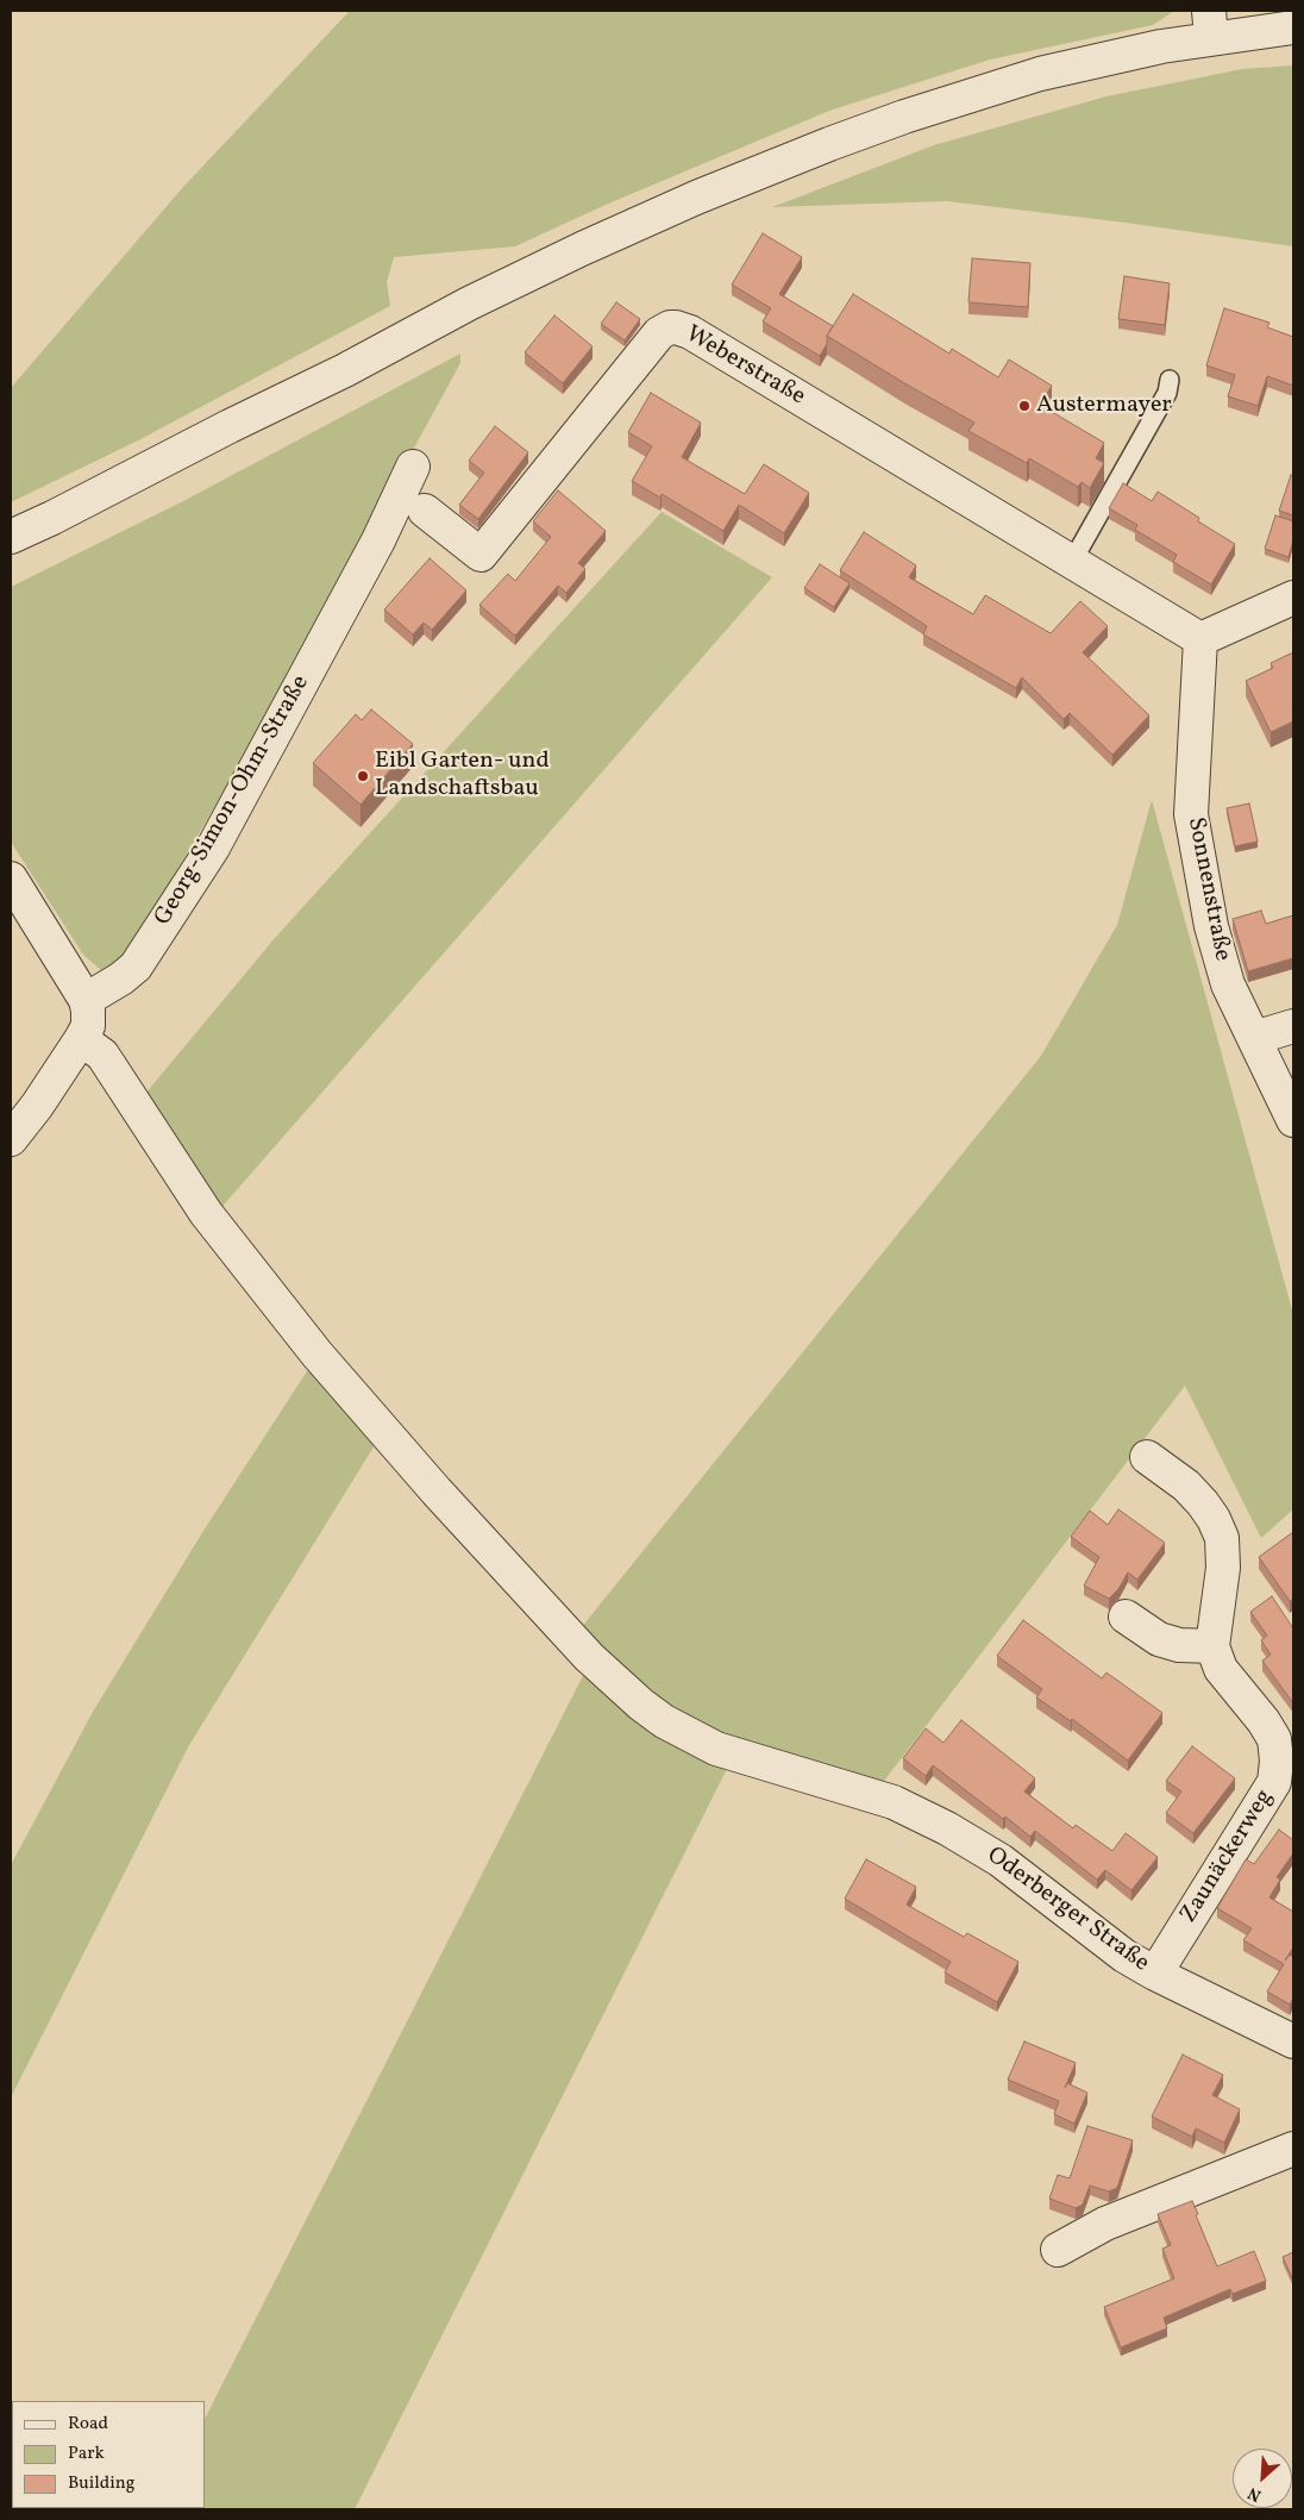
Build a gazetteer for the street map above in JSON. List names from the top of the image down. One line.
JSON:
{"streets":{"street":["Weberstraße","Georg-Simon-Ohm-Straße","Sonnenstraße","Zaunäckerweg","Oderberger Straße"]},"crossings":[["Weberstraße","Sonnenstraße"],["Zaunäckerweg","Oderberger Straße"]],"places":["Austermayer","Eibl Garten- und Landschaftsbau"],"legend":["Road","Park","Building"],"north":"bottom left"}
